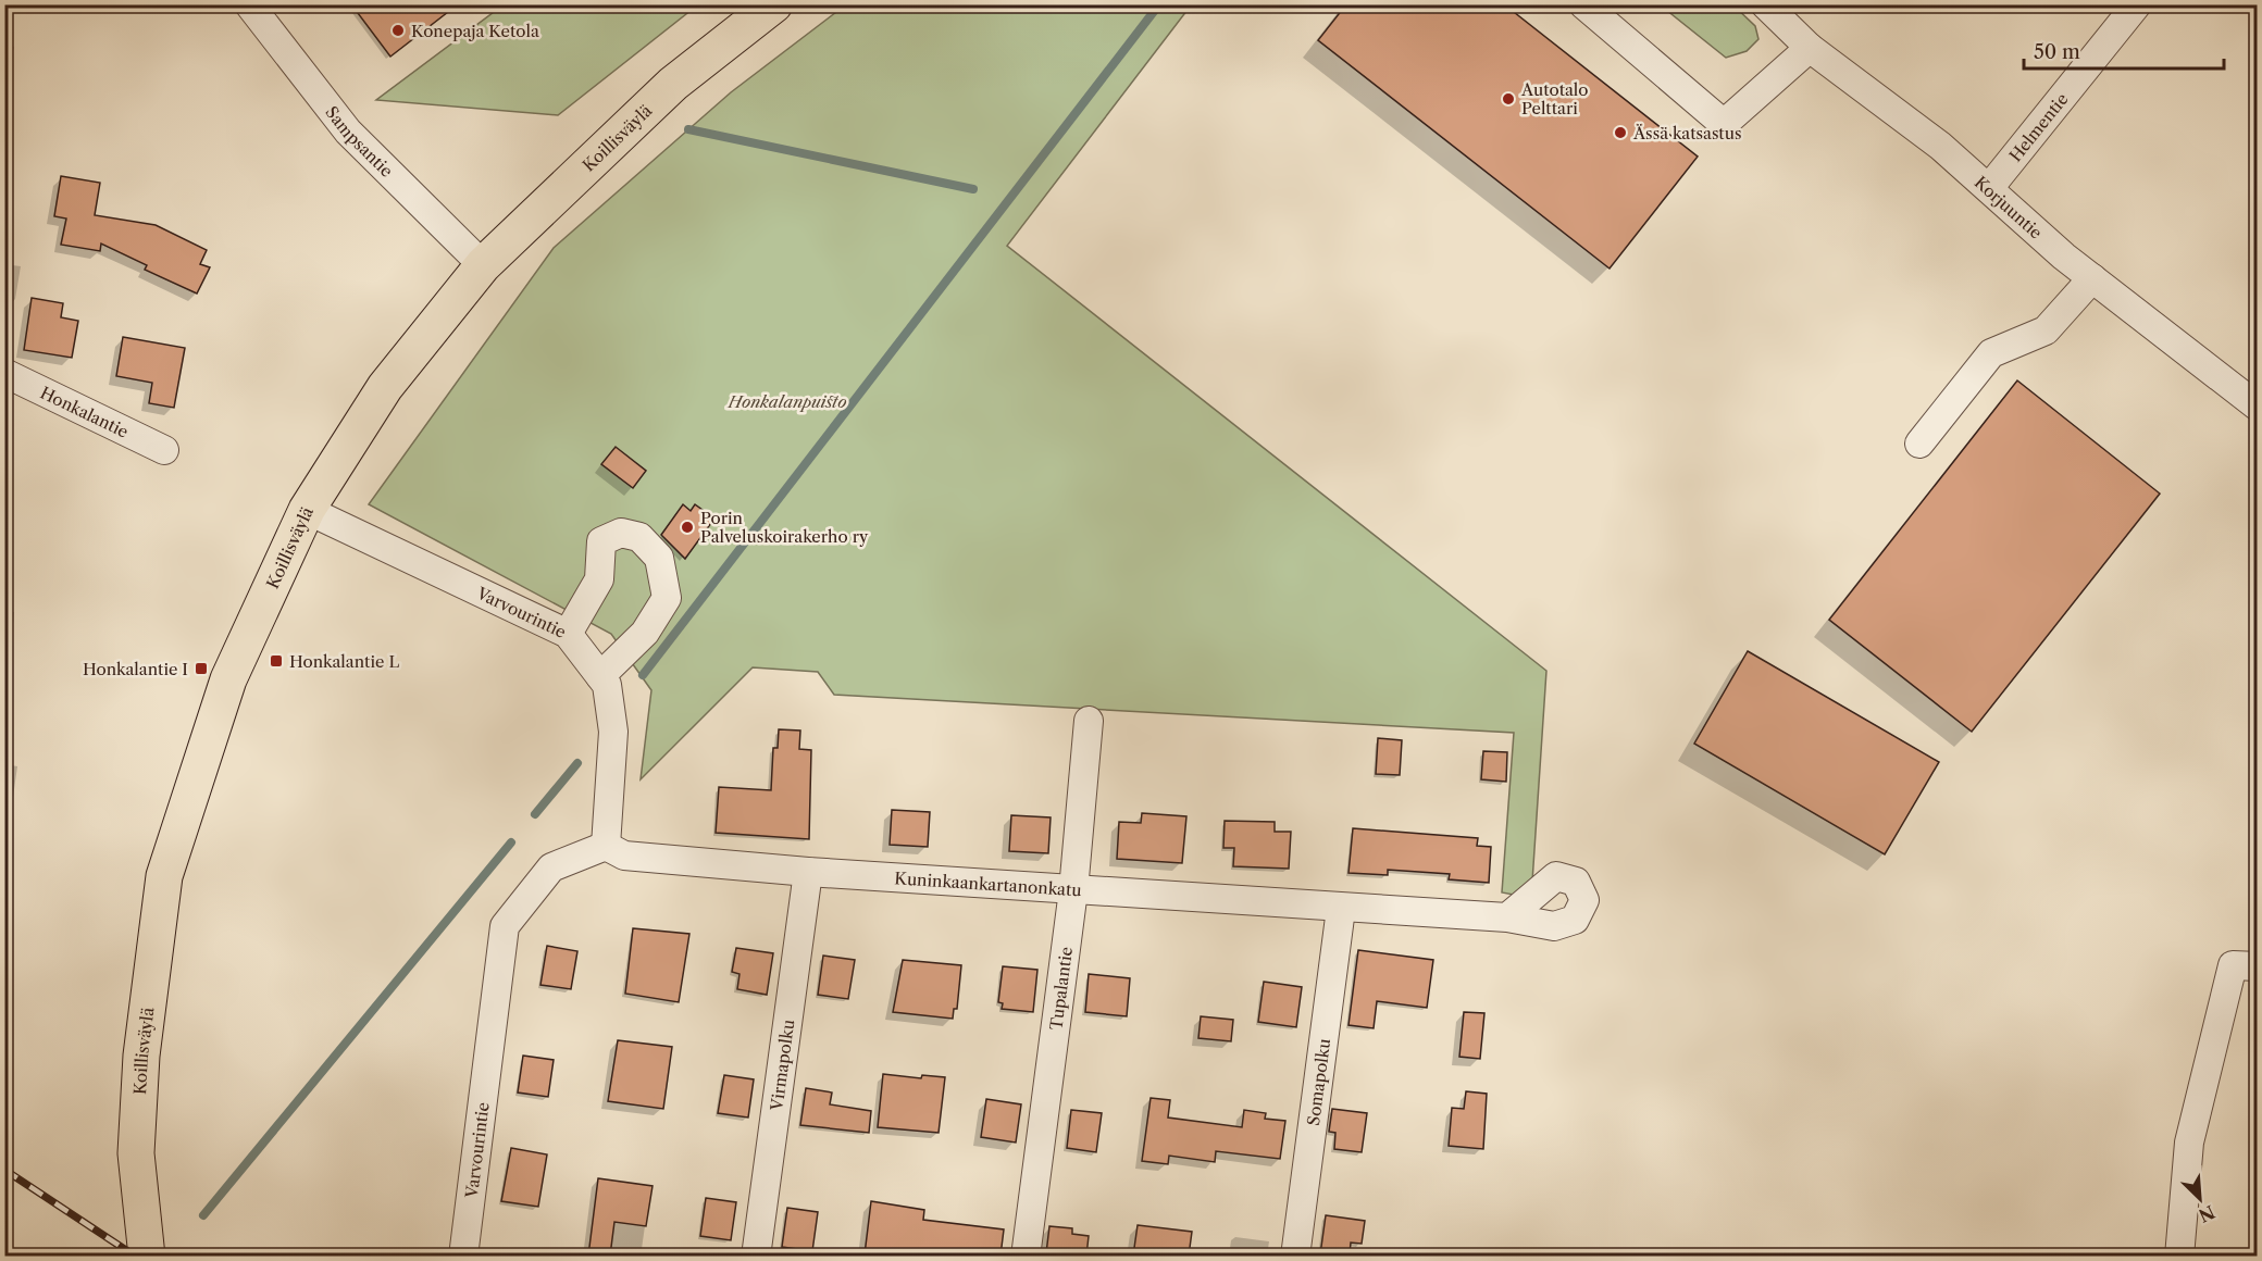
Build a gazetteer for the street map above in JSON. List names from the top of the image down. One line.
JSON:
{"streets":{"main road":["Koillisväylä"],"street":["Helmentie","Sampsantie","Korjuuntie","Honkalantie","Varvourintie","Kuninkaankartanonkatu","Tupalantie","Virmapolku","Somapolku"]},"crossings":[["Helmentie","Korjuuntie"],["Koillisväylä","Sampsantie"],["Koillisväylä","Varvourintie"],["Varvourintie","Kuninkaankartanonkatu"],["Kuninkaankartanonkatu","Tupalantie"],["Kuninkaankartanonkatu","Virmapolku"],["Kuninkaankartanonkatu","Somapolku"]],"parks":["Honkalanpuisto"],"places":{"other":["Konepaja Ketola","Autotalo Pelttari","Ässä katsastus","Porin Palveluskoirakerho ry"],"transit":["Honkalantie L","Honkalantie I"]},"scale_bar":"50 m","north":"bottom right"}
